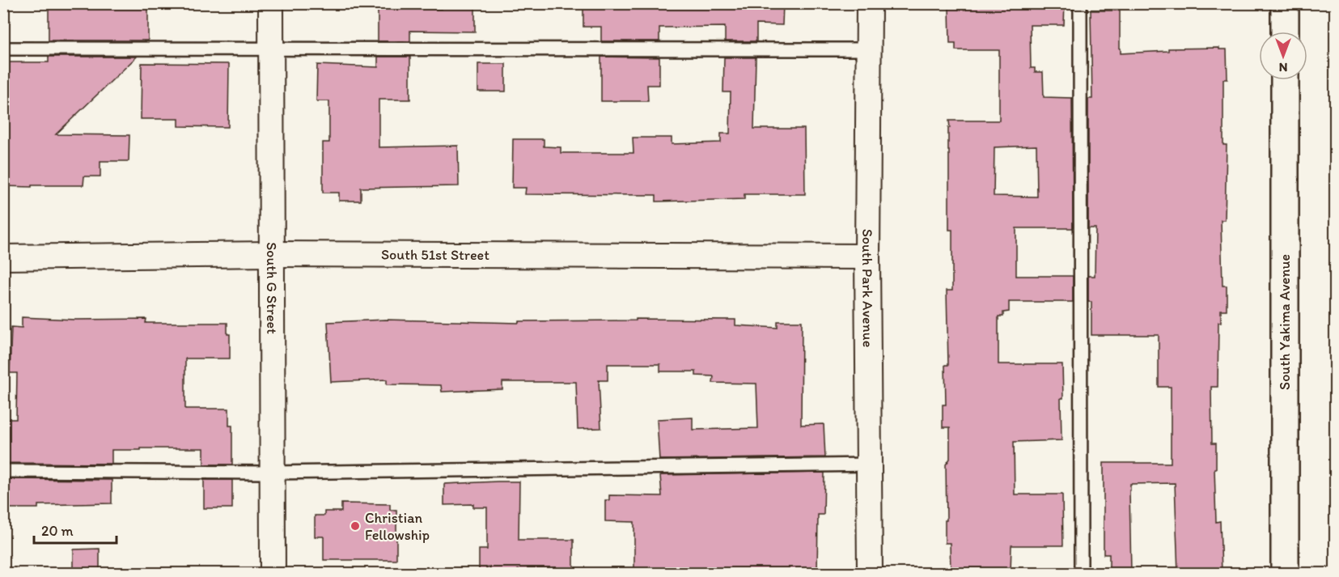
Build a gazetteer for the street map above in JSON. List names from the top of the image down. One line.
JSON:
{"streets":{"main road":["South Yakima Avenue"],"street":["South 51st Street","South Park Avenue","South G Street"]},"crossings":[["South 51st Street","South Park Avenue"],["South 51st Street","South G Street"]],"places":["Christian Fellowship"],"scale_bar":"20 m","north":"bottom"}
